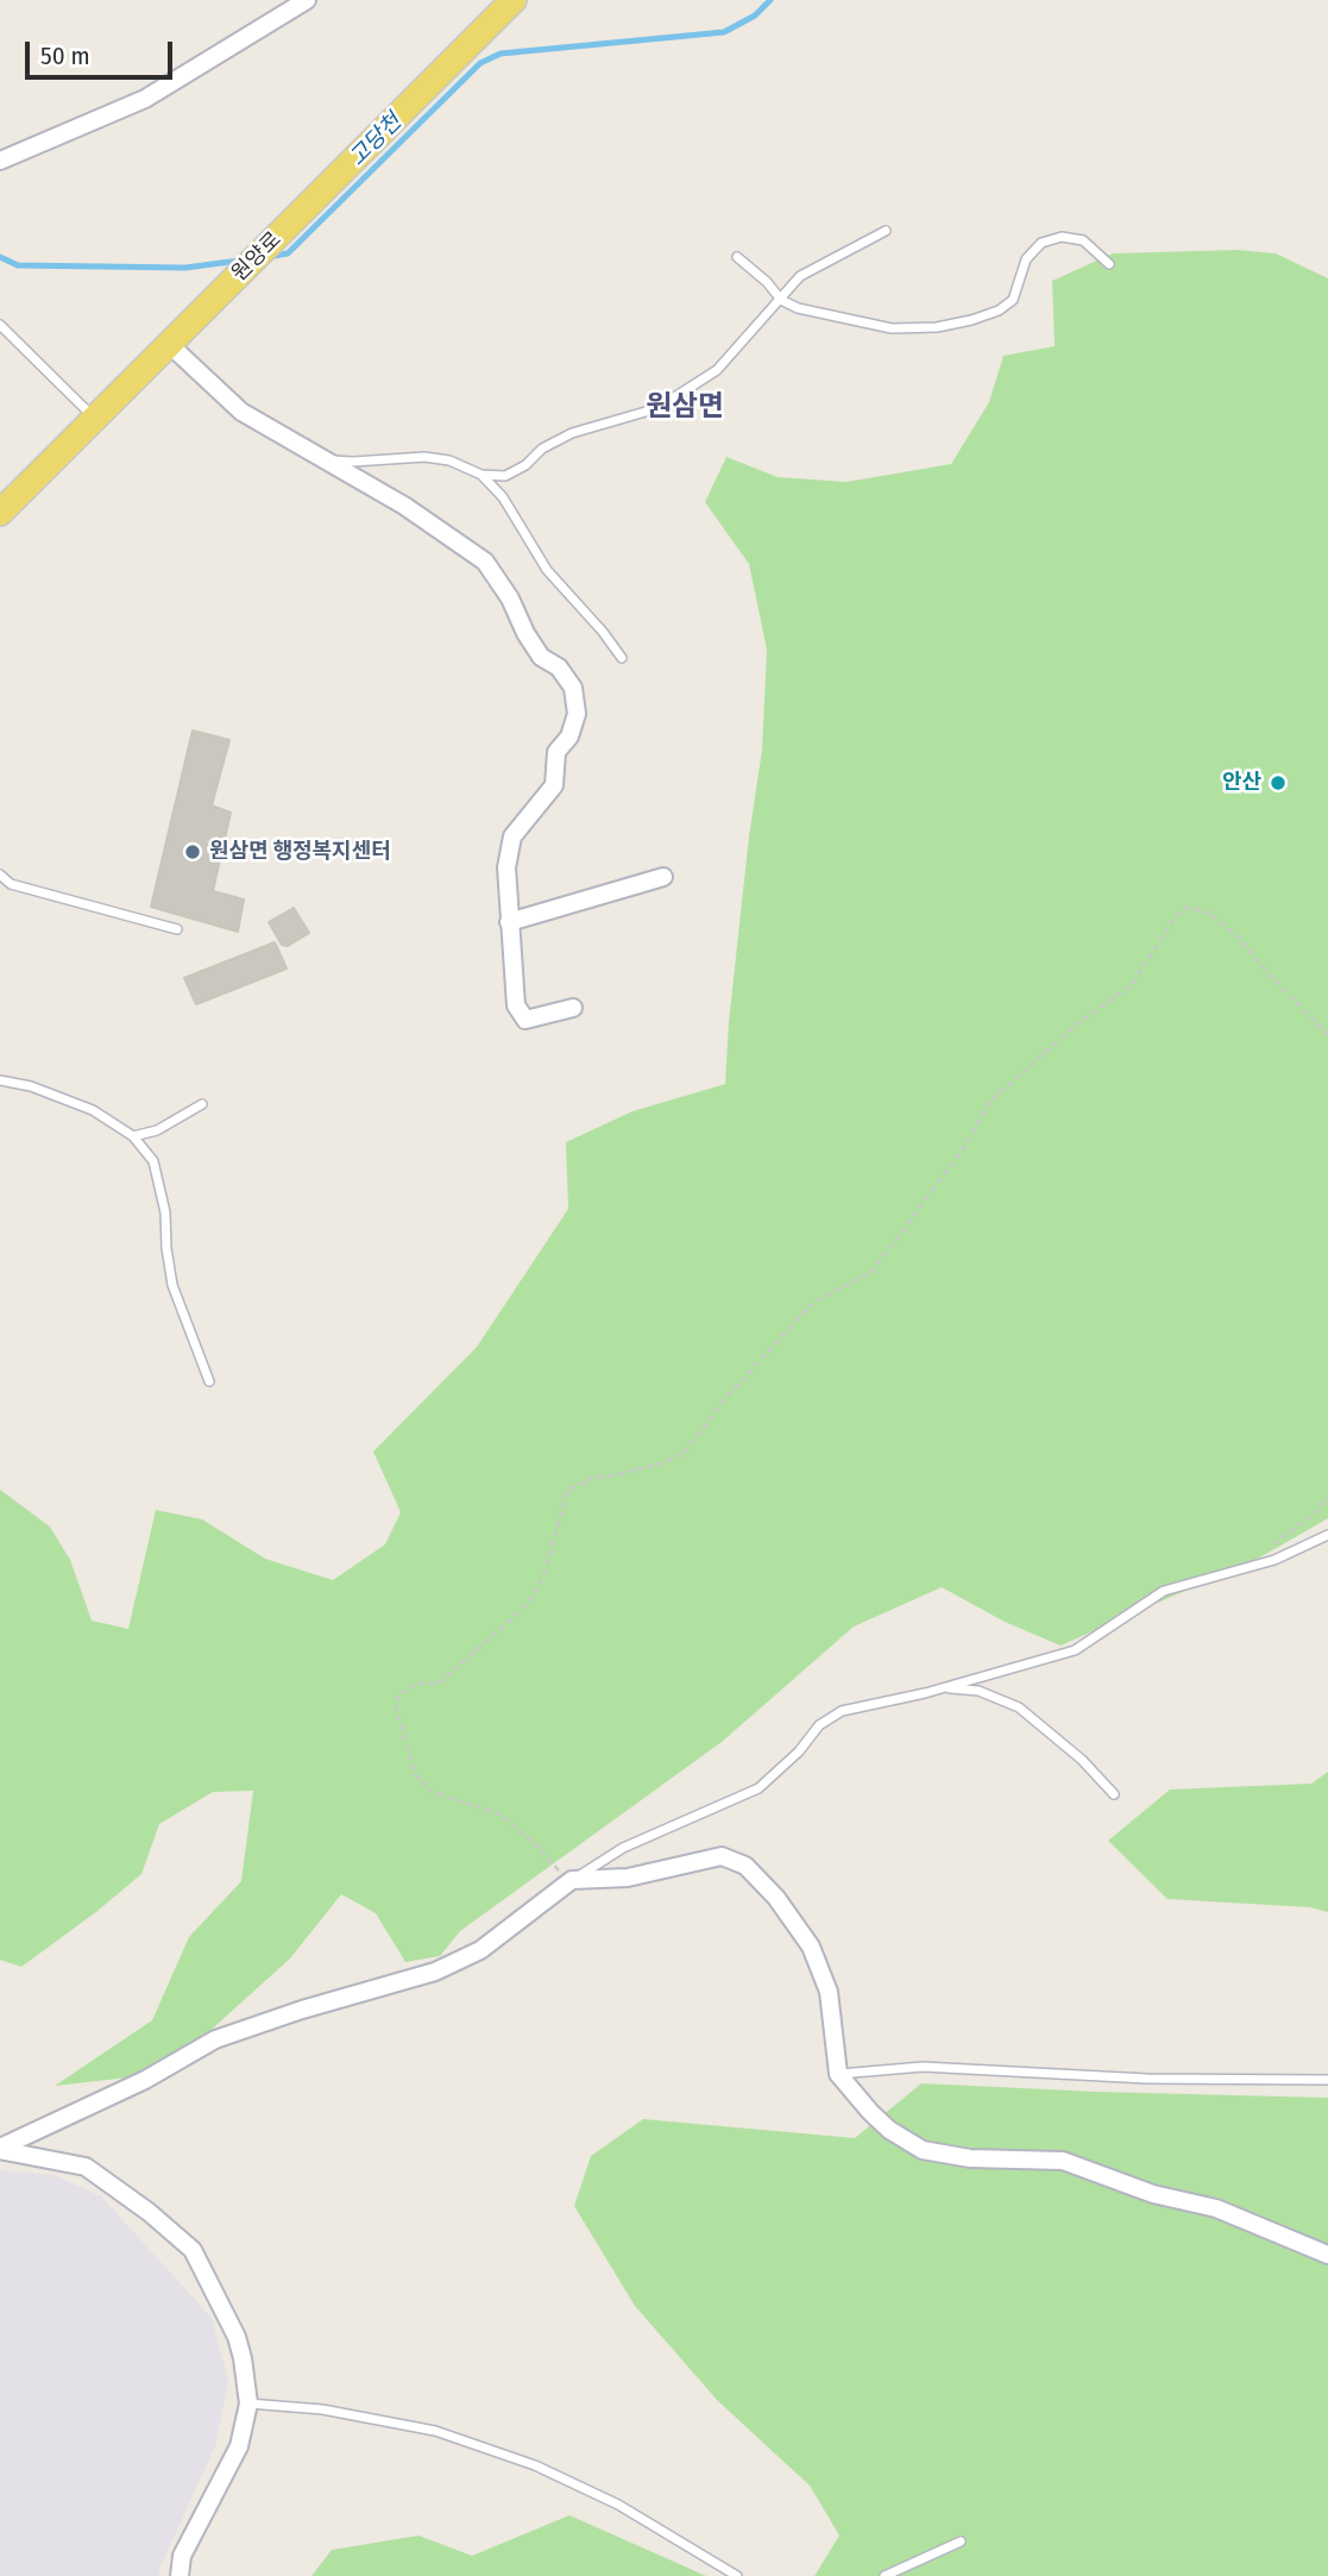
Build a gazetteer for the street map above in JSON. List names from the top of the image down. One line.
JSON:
{"streets":{"main road":["원양로"]},"districts":["원삼면"],"water":["고당천"],"places":["안산","원삼면 행정복지센터"],"scale_bar":"50 m"}
